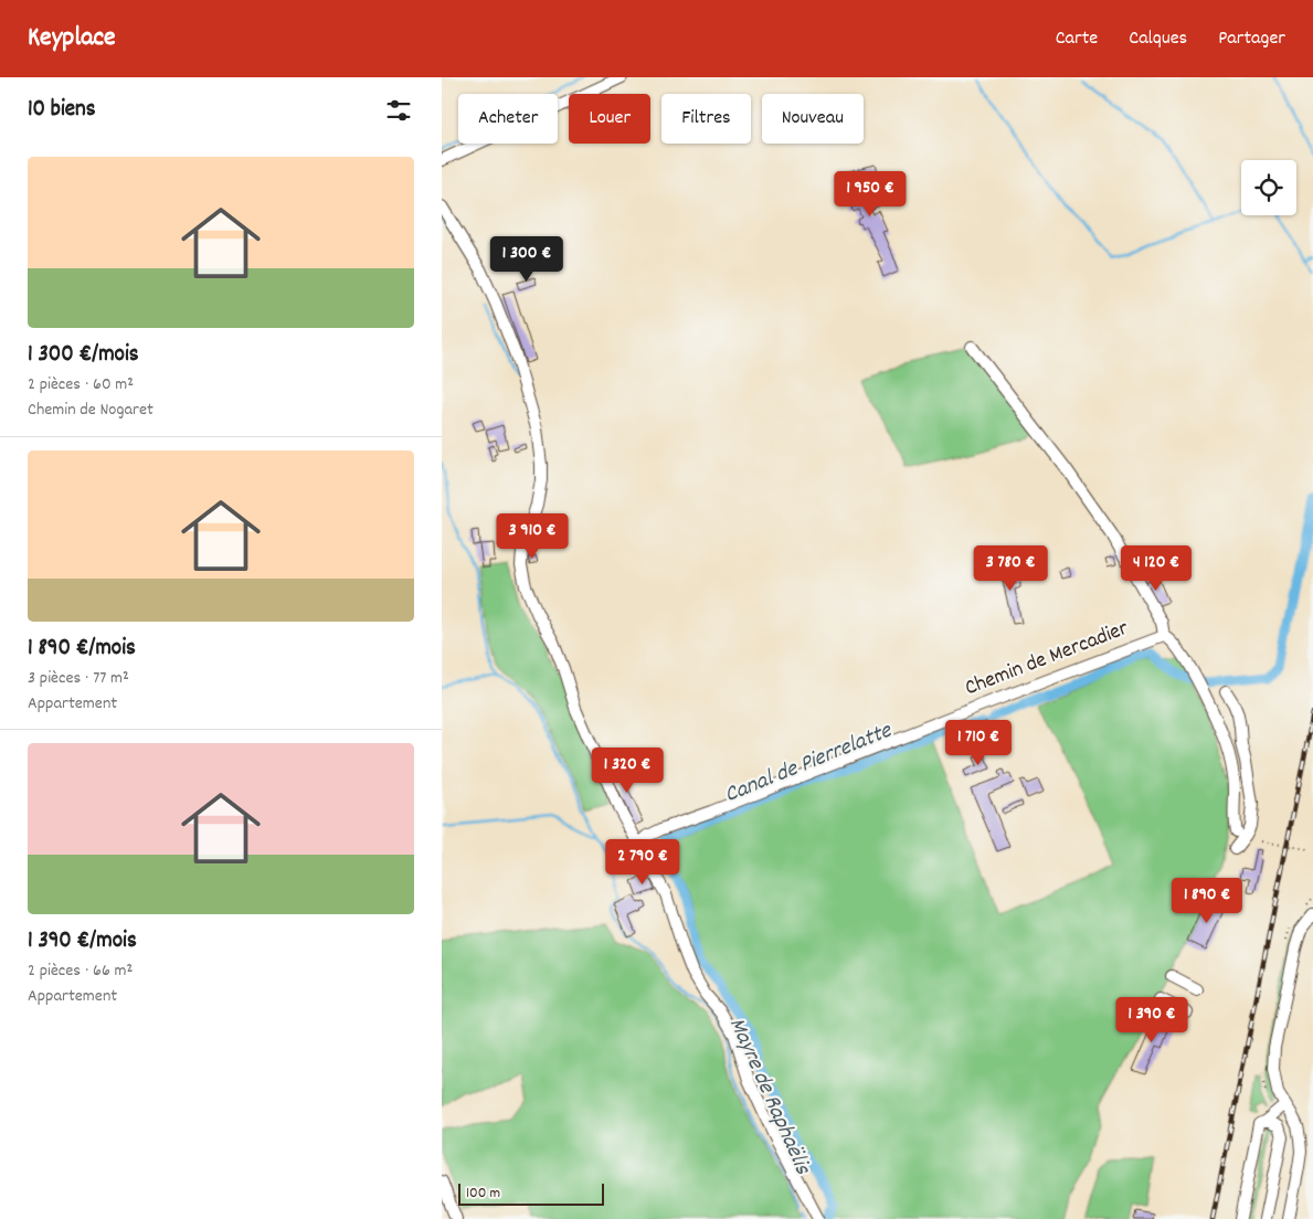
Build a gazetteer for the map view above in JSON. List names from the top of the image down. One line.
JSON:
{"streets":{"street":["Chemin de Mercadier"]},"water":["Canal de Pierrelatte","Mayre de Raphaëlis"],"scale_bar":"100 m","page":{"header":"Keyplace","nav":["Carte","Calques","Partager"],"heading":"10 biens","chip":["Acheter","Louer","Filtres","Nouveau"],"list":[{"name":"1 300 €/mois","note":"2 pièces · 60 m² · Chemin de Nogaret"},{"name":"1 890 €/mois","note":"3 pièces · 77 m² · Appartement"},{"name":"1 390 €/mois","note":"2 pièces · 66 m² · Appartement"}],"price":["1 950 €","1 300 €","3 910 €","3 780 €","4 120 €","1 710 €","1 320 €","2 790 €","1 890 €","1 390 €"],"scale":"100 m"}}
